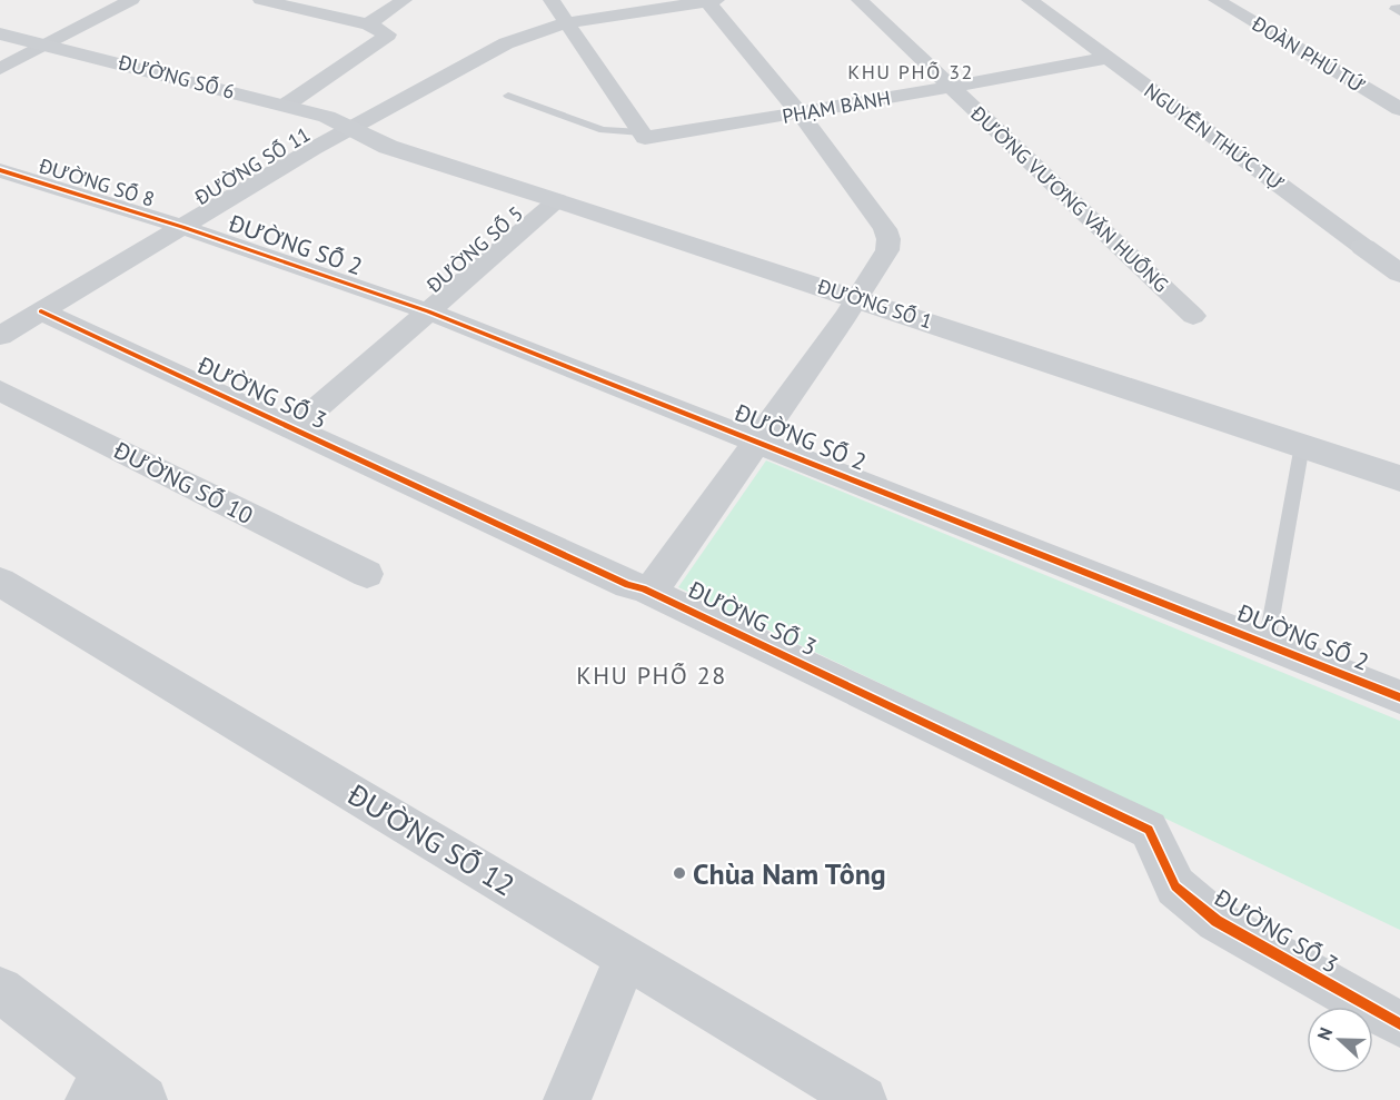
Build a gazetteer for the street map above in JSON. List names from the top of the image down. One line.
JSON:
{"streets":{"street":["ĐOÀN PHÚ TỨ","ĐƯỜNG SỐ 6","PHẠM BÀNH","NGUYỄN THỨC TỰ","ĐƯỜNG SỐ 11","ĐƯỜNG SỐ 8","ĐƯỜNG VƯƠNG VĂN HUỐNG","ĐƯỜNG SỐ 2","ĐƯỜNG SỐ 5","ĐƯỜNG SỐ 1","ĐƯỜNG SỐ 3","ĐƯỜNG SỐ 10","ĐƯỜNG SỐ 12"]},"crossings":[["ĐƯỜNG SỐ 6","ĐƯỜNG SỐ 11"],["ĐƯỜNG SỐ 6","ĐƯỜNG SỐ 1"],["PHẠM BÀNH","NGUYỄN THỨC TỰ"],["PHẠM BÀNH","ĐƯỜNG VƯƠNG VĂN HUỐNG"],["ĐƯỜNG SỐ 11","ĐƯỜNG SỐ 8"],["ĐƯỜNG SỐ 11","ĐƯỜNG SỐ 2"],["ĐƯỜNG SỐ 11","ĐƯỜNG SỐ 1"],["ĐƯỜNG SỐ 11","ĐƯỜNG SỐ 3"],["ĐƯỜNG SỐ 8","ĐƯỜNG SỐ 2"],["ĐƯỜNG SỐ 2","ĐƯỜNG SỐ 5"],["ĐƯỜNG SỐ 5","ĐƯỜNG SỐ 1"],["ĐƯỜNG SỐ 5","ĐƯỜNG SỐ 3"]],"districts":["KHU PHỐ 32","KHU PHỐ 28"],"places":["Chùa Nam Tông"],"north":"left"}
